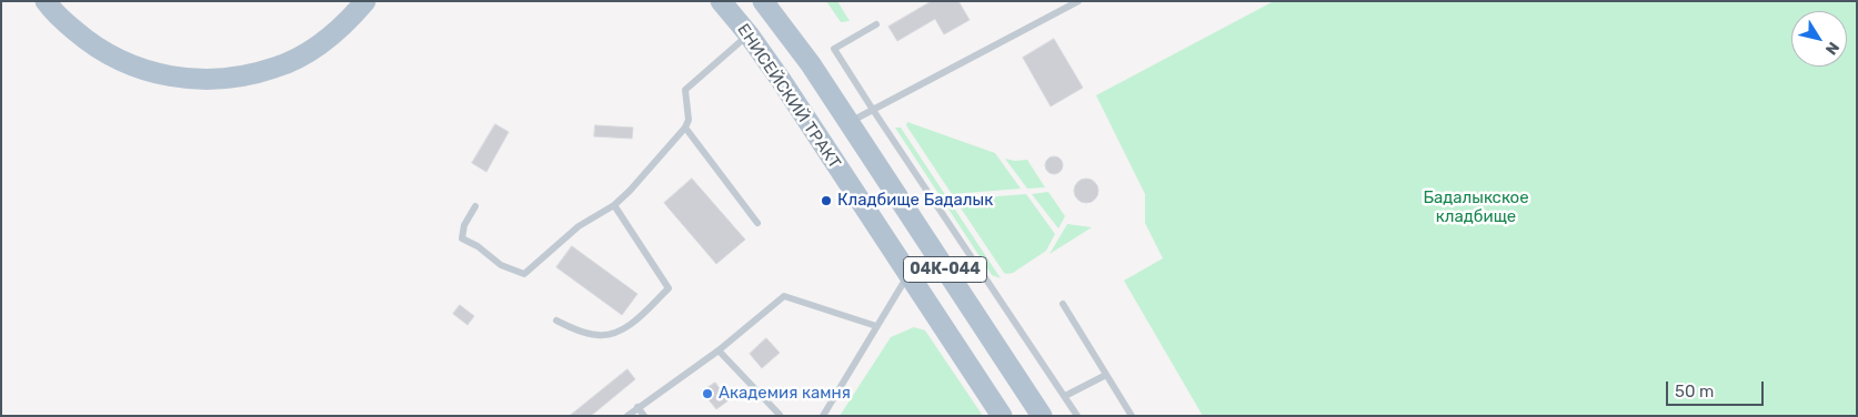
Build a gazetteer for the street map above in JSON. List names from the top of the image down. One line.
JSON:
{"streets":{"main road":["ЕНИСЕЙСКИЙ ТРАКТ","04К-044"]},"parks":["Бадалыкское кладбище"],"places":["Кладбище Бадалык","Академия камня"],"scale_bar":"50 m","north":"bottom right"}
